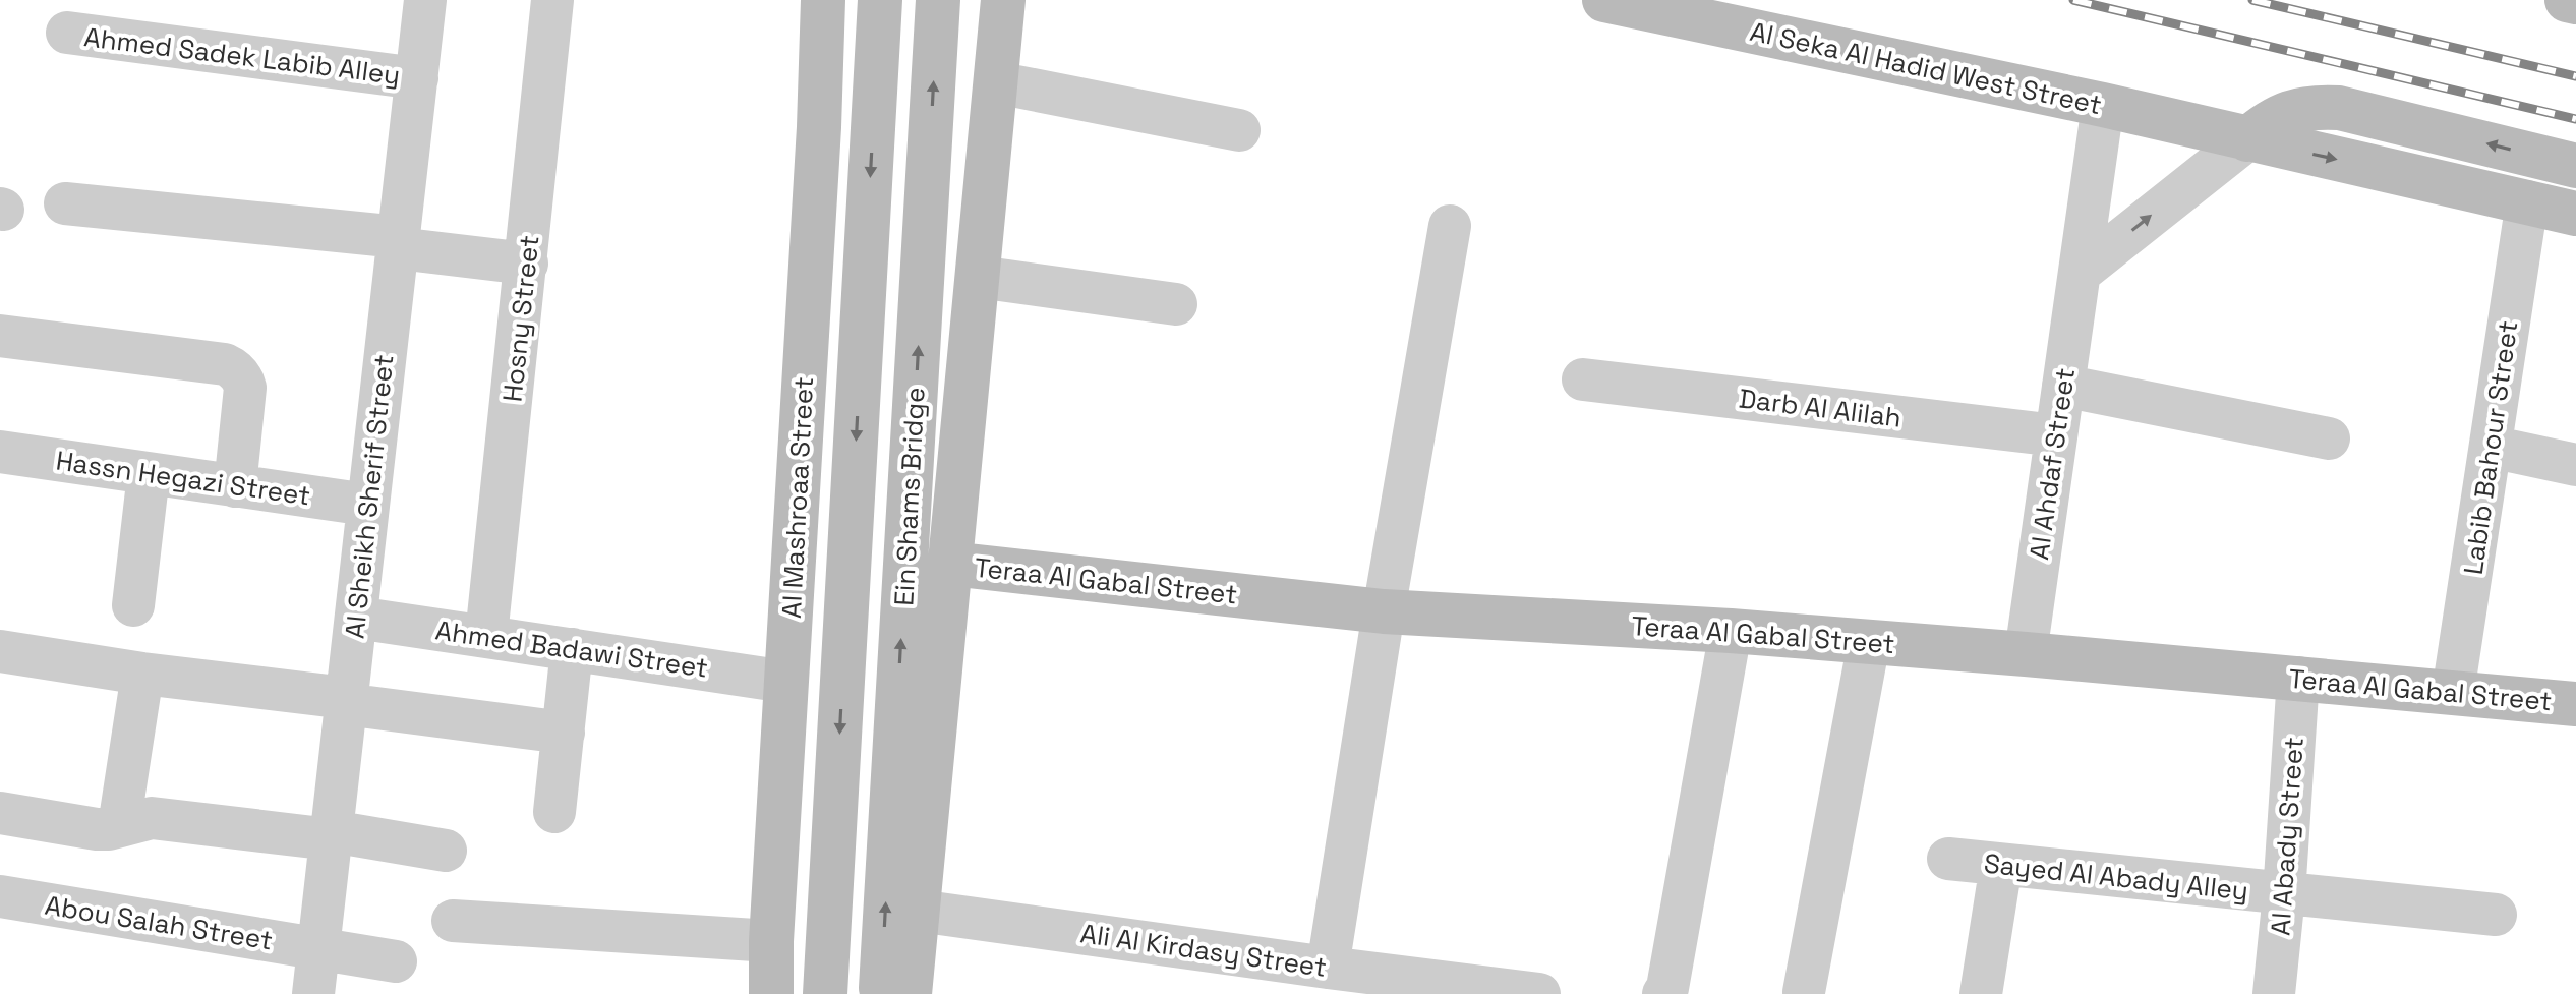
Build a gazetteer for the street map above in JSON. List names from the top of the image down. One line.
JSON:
{"streets":{"street":["Ahmed Sadek Labib Alley","Al Seka Al Hadid West Street","Hosny Street","Darb Al Alilah","Labib Bahour Street","Al Ahdaf Street","Hassn Hegazi Street","Al Sheikh Sherif Street","Ein Shams Bridge","Al Mashroaa Street","Teraa Al Gabal Street","Ahmed Badawi Street","Al Abady Street","Sayed Al Abady Alley","Abou Salah Street","Ali Al Kirdasy Street"]},"crossings":[["Ahmed Sadek Labib Alley","Al Sheikh Sherif Street"],["Al Seka Al Hadid West Street","Labib Bahour Street"],["Al Seka Al Hadid West Street","Al Ahdaf Street"],["Hosny Street","Ahmed Badawi Street"],["Darb Al Alilah","Al Ahdaf Street"],["Labib Bahour Street","Teraa Al Gabal Street"],["Al Ahdaf Street","Teraa Al Gabal Street"],["Hassn Hegazi Street","Al Sheikh Sherif Street"],["Al Sheikh Sherif Street","Ahmed Badawi Street"],["Al Sheikh Sherif Street","Abou Salah Street"],["Al Mashroaa Street","Ahmed Badawi Street"],["Teraa Al Gabal Street","Al Abady Street"],["Al Abady Street","Sayed Al Abady Alley"]]}
